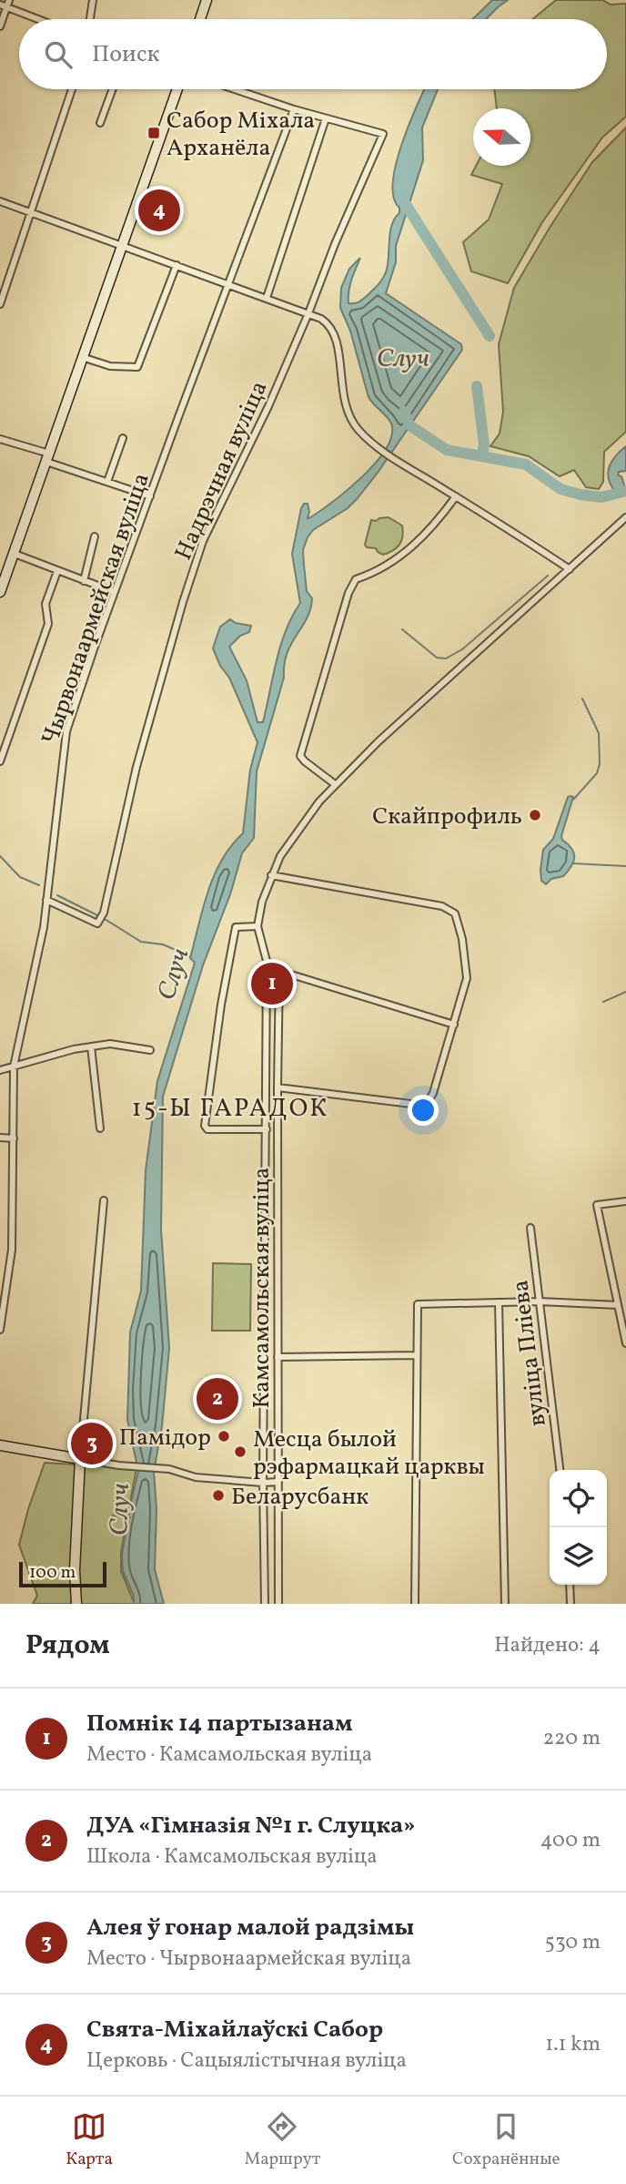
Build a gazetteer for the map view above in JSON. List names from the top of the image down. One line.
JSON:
{"streets":{"street":["Надрэчная вуліца","Чырвонаармейская вуліца","Камсамольская вуліца","вуліца Пліева"]},"crossings":[["Надрэчная вуліца","Чырвонаармейская вуліца"]],"districts":["15-Ы ГАРАДОК"],"water":["Случ"],"places":{"transit":["Сабор Міхала Арханёла"],"other":["Скайпрофиль","Памідор","Месца былой рэфармацкай царквы","Беларусбанк"]},"scale_bar":"100 m","north":"left","page":{"search":"Поиск","pins":["4","1","2","3"],"scale":"100 m","heading":["Рядом","Найдено: 4"],"list":[{"mark":"1","name":"Помнік 14 партызанам","note":"Место · Камсамольская вуліца","value":"220 m"},{"mark":"2","name":"ДУА «Гімназія №1 г. Слуцка»","note":"Школа · Камсамольская вуліца","value":"400 m"},{"mark":"3","name":"Алея ў гонар малой радзімы","note":"Место · Чырвонаармейская вуліца","value":"530 m"},{"mark":"4","name":"Свята-Міхайлаўскі Сабор","note":"Церковь · Сацыялістычная вуліца","value":"1.1 km"}],"nav":["Карта","Маршрут","Сохранённые"]}}
